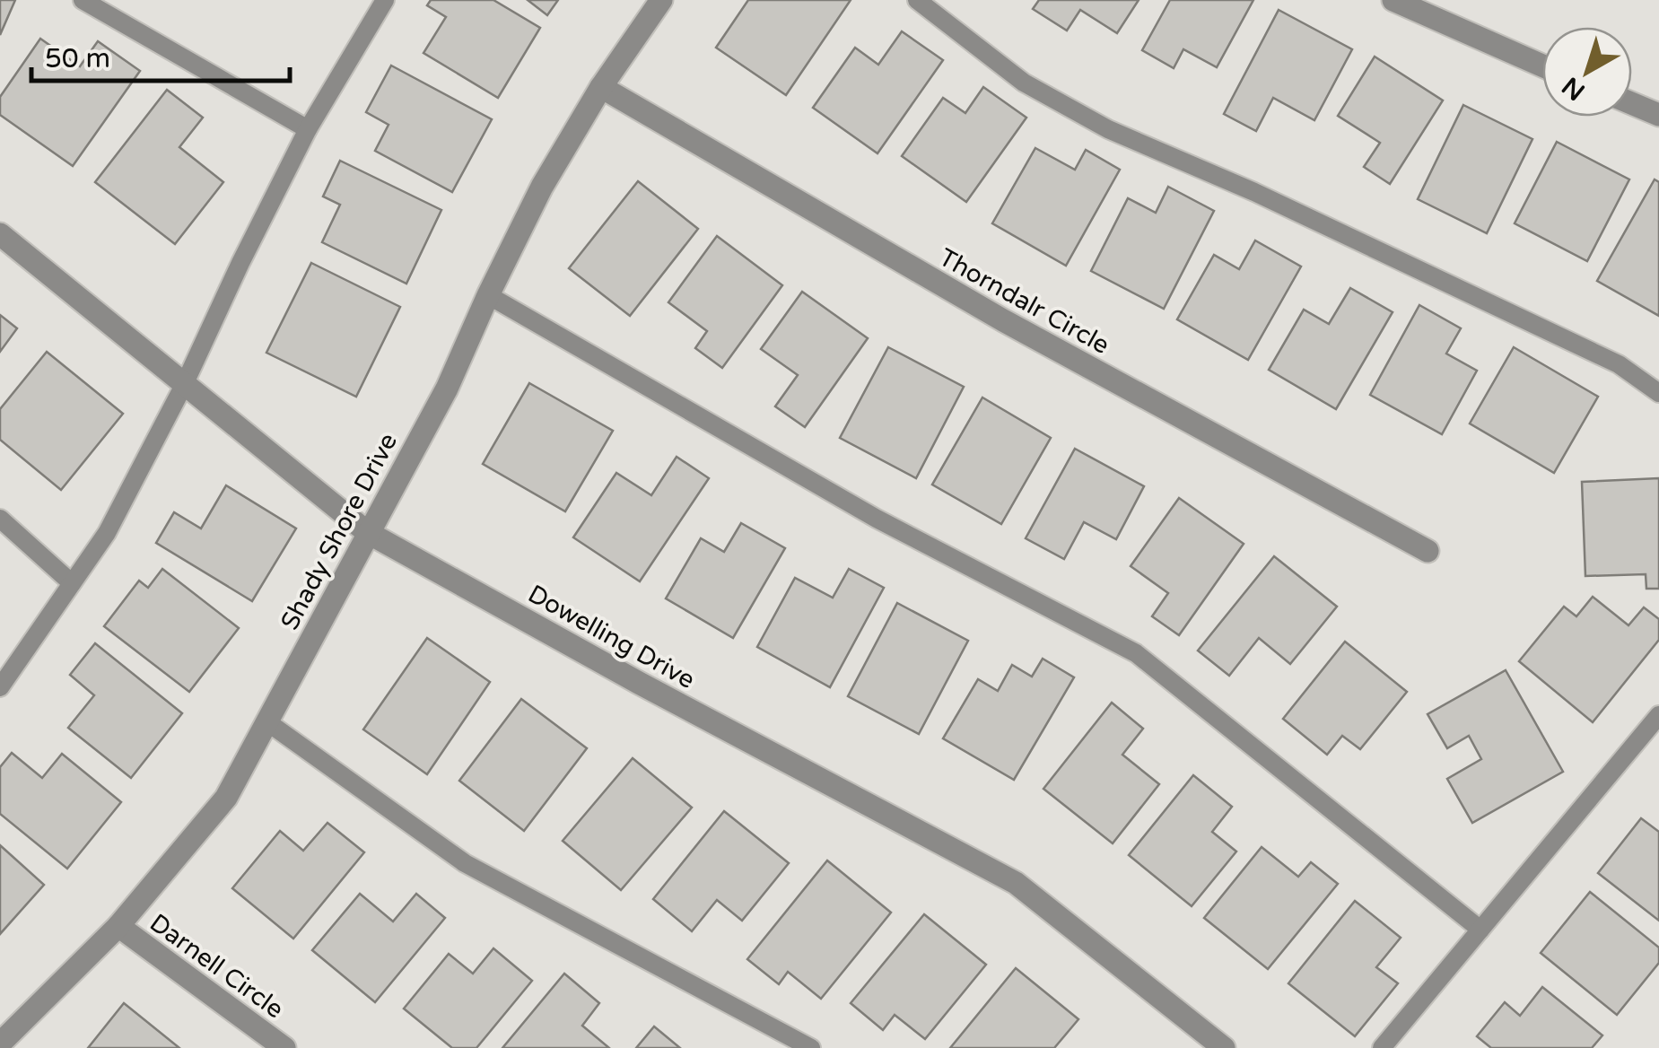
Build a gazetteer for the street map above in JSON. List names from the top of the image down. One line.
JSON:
{"streets":{"street":["Thorndalr Circle","Shady Shore Drive","Dowelling Drive","Darnell Circle"]},"crossings":[["Thorndalr Circle","Shady Shore Drive"],["Shady Shore Drive","Dowelling Drive"],["Shady Shore Drive","Darnell Circle"]],"scale_bar":"50 m","north":"bottom left"}
